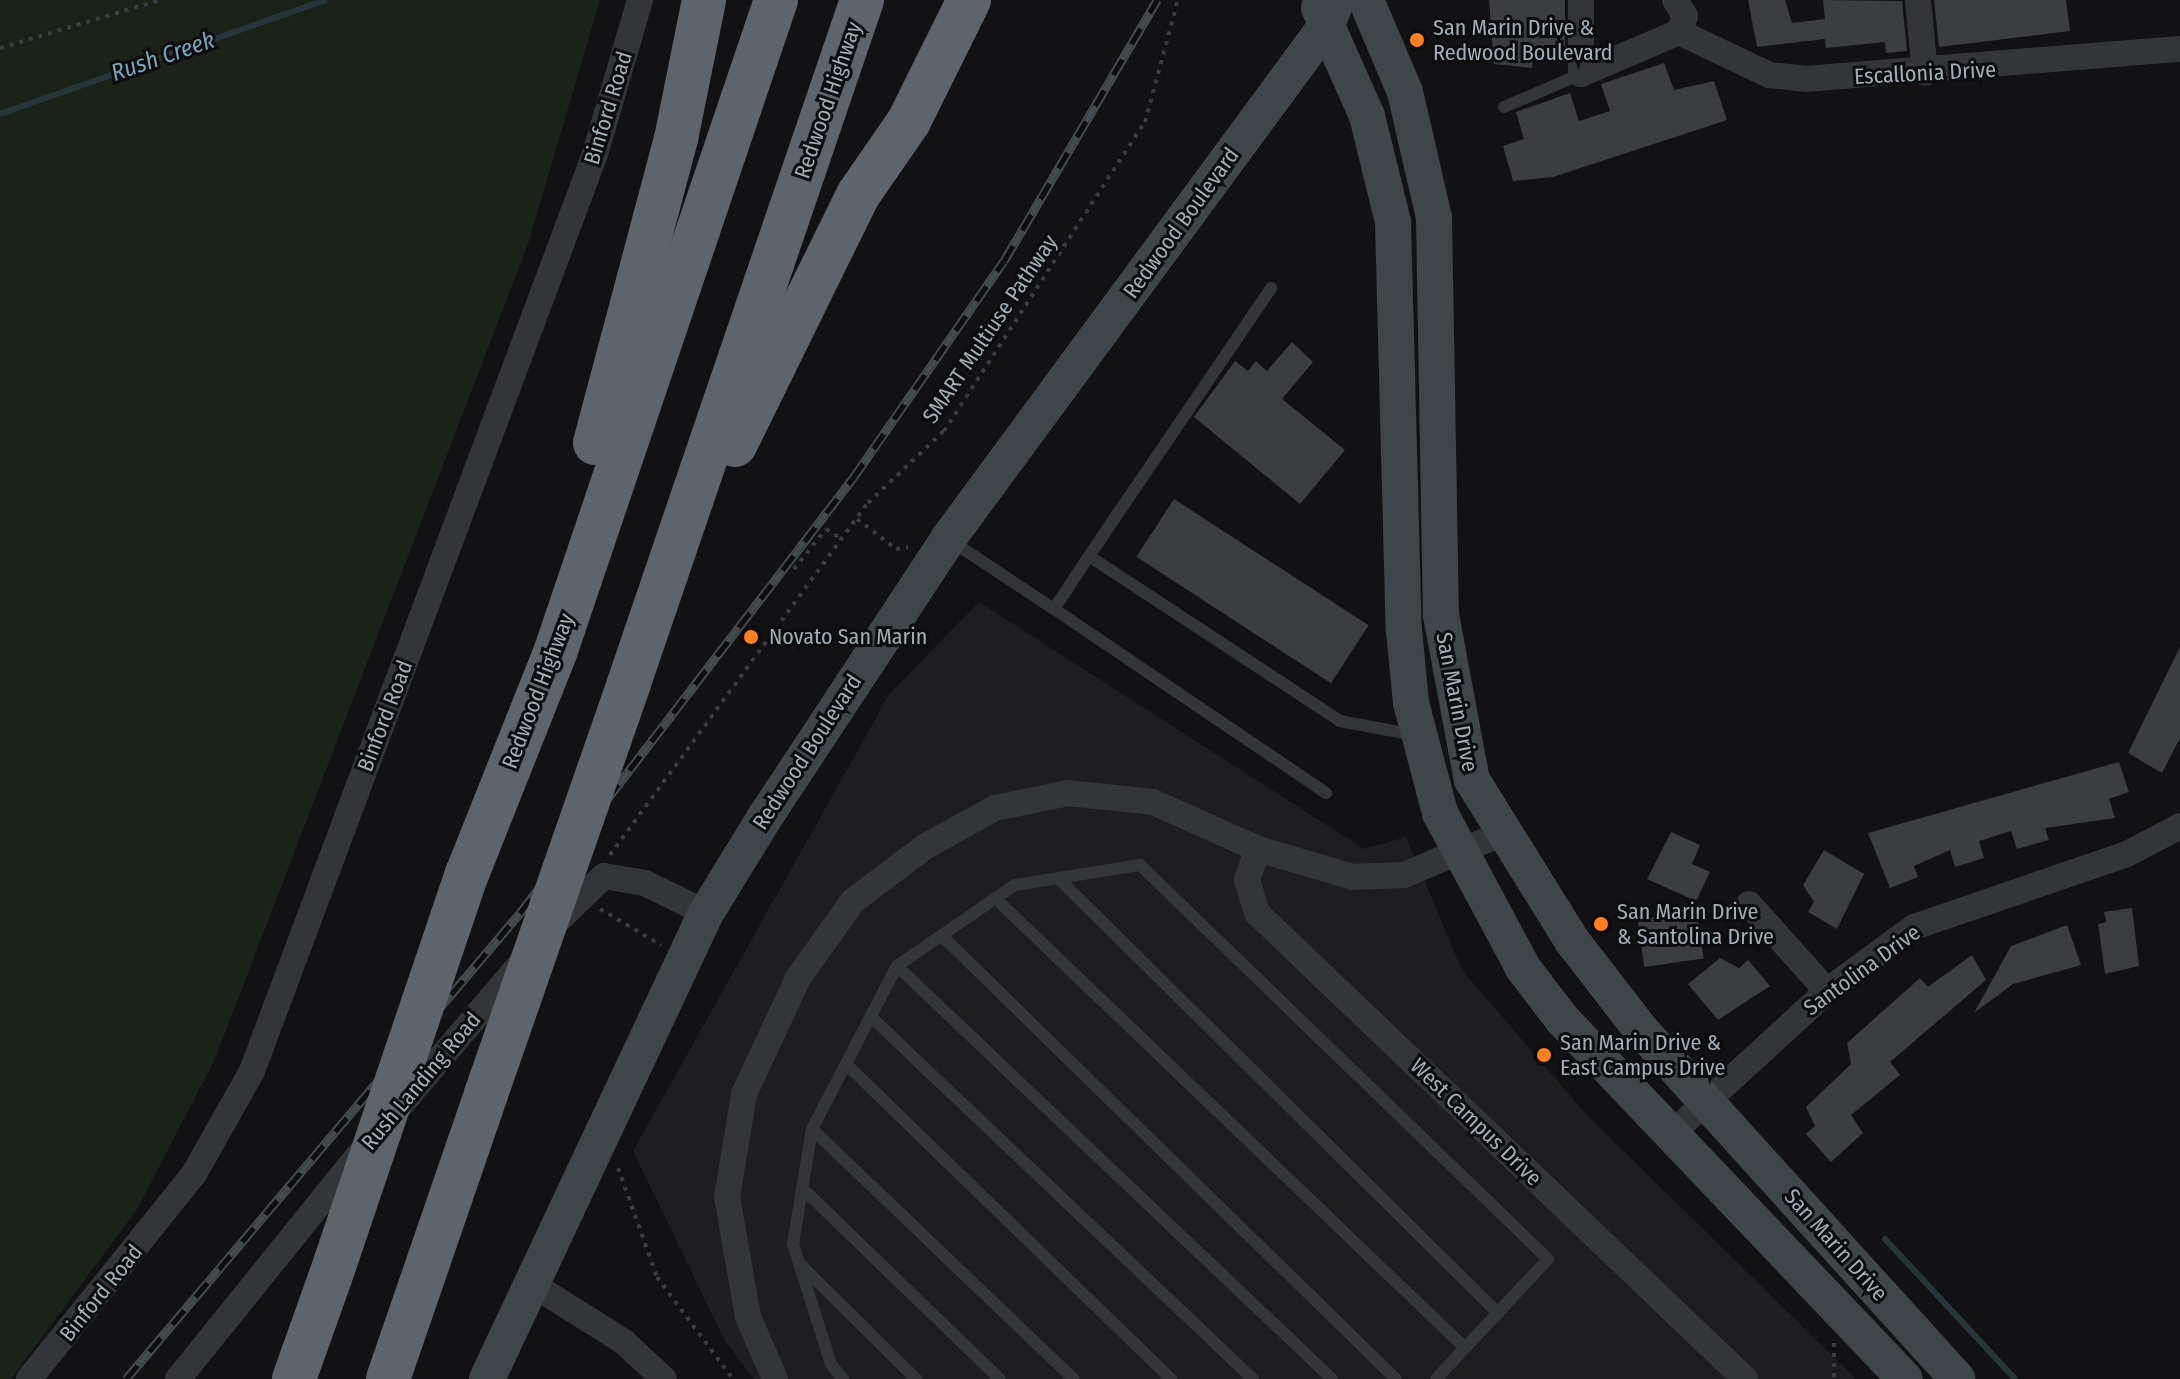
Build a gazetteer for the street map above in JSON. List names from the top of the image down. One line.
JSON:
{"streets":{"highway":["Redwood Highway"],"main road":["Redwood Boulevard","San Marin Drive"],"street":["Escallonia Drive","Binford Road","Santolina Drive","Rush Landing Road","West Campus Drive"],"path":["SMART Multiuse Pathway"]},"crossings":[["Redwood Boulevard","San Marin Drive"],["San Marin Drive","Santolina Drive"]],"water":["Rush Creek"],"places":["San Marin Drive & Redwood Boulevard","Novato San Marin","San Marin Drive & Santolina Drive","San Marin Drive & East Campus Drive"]}
